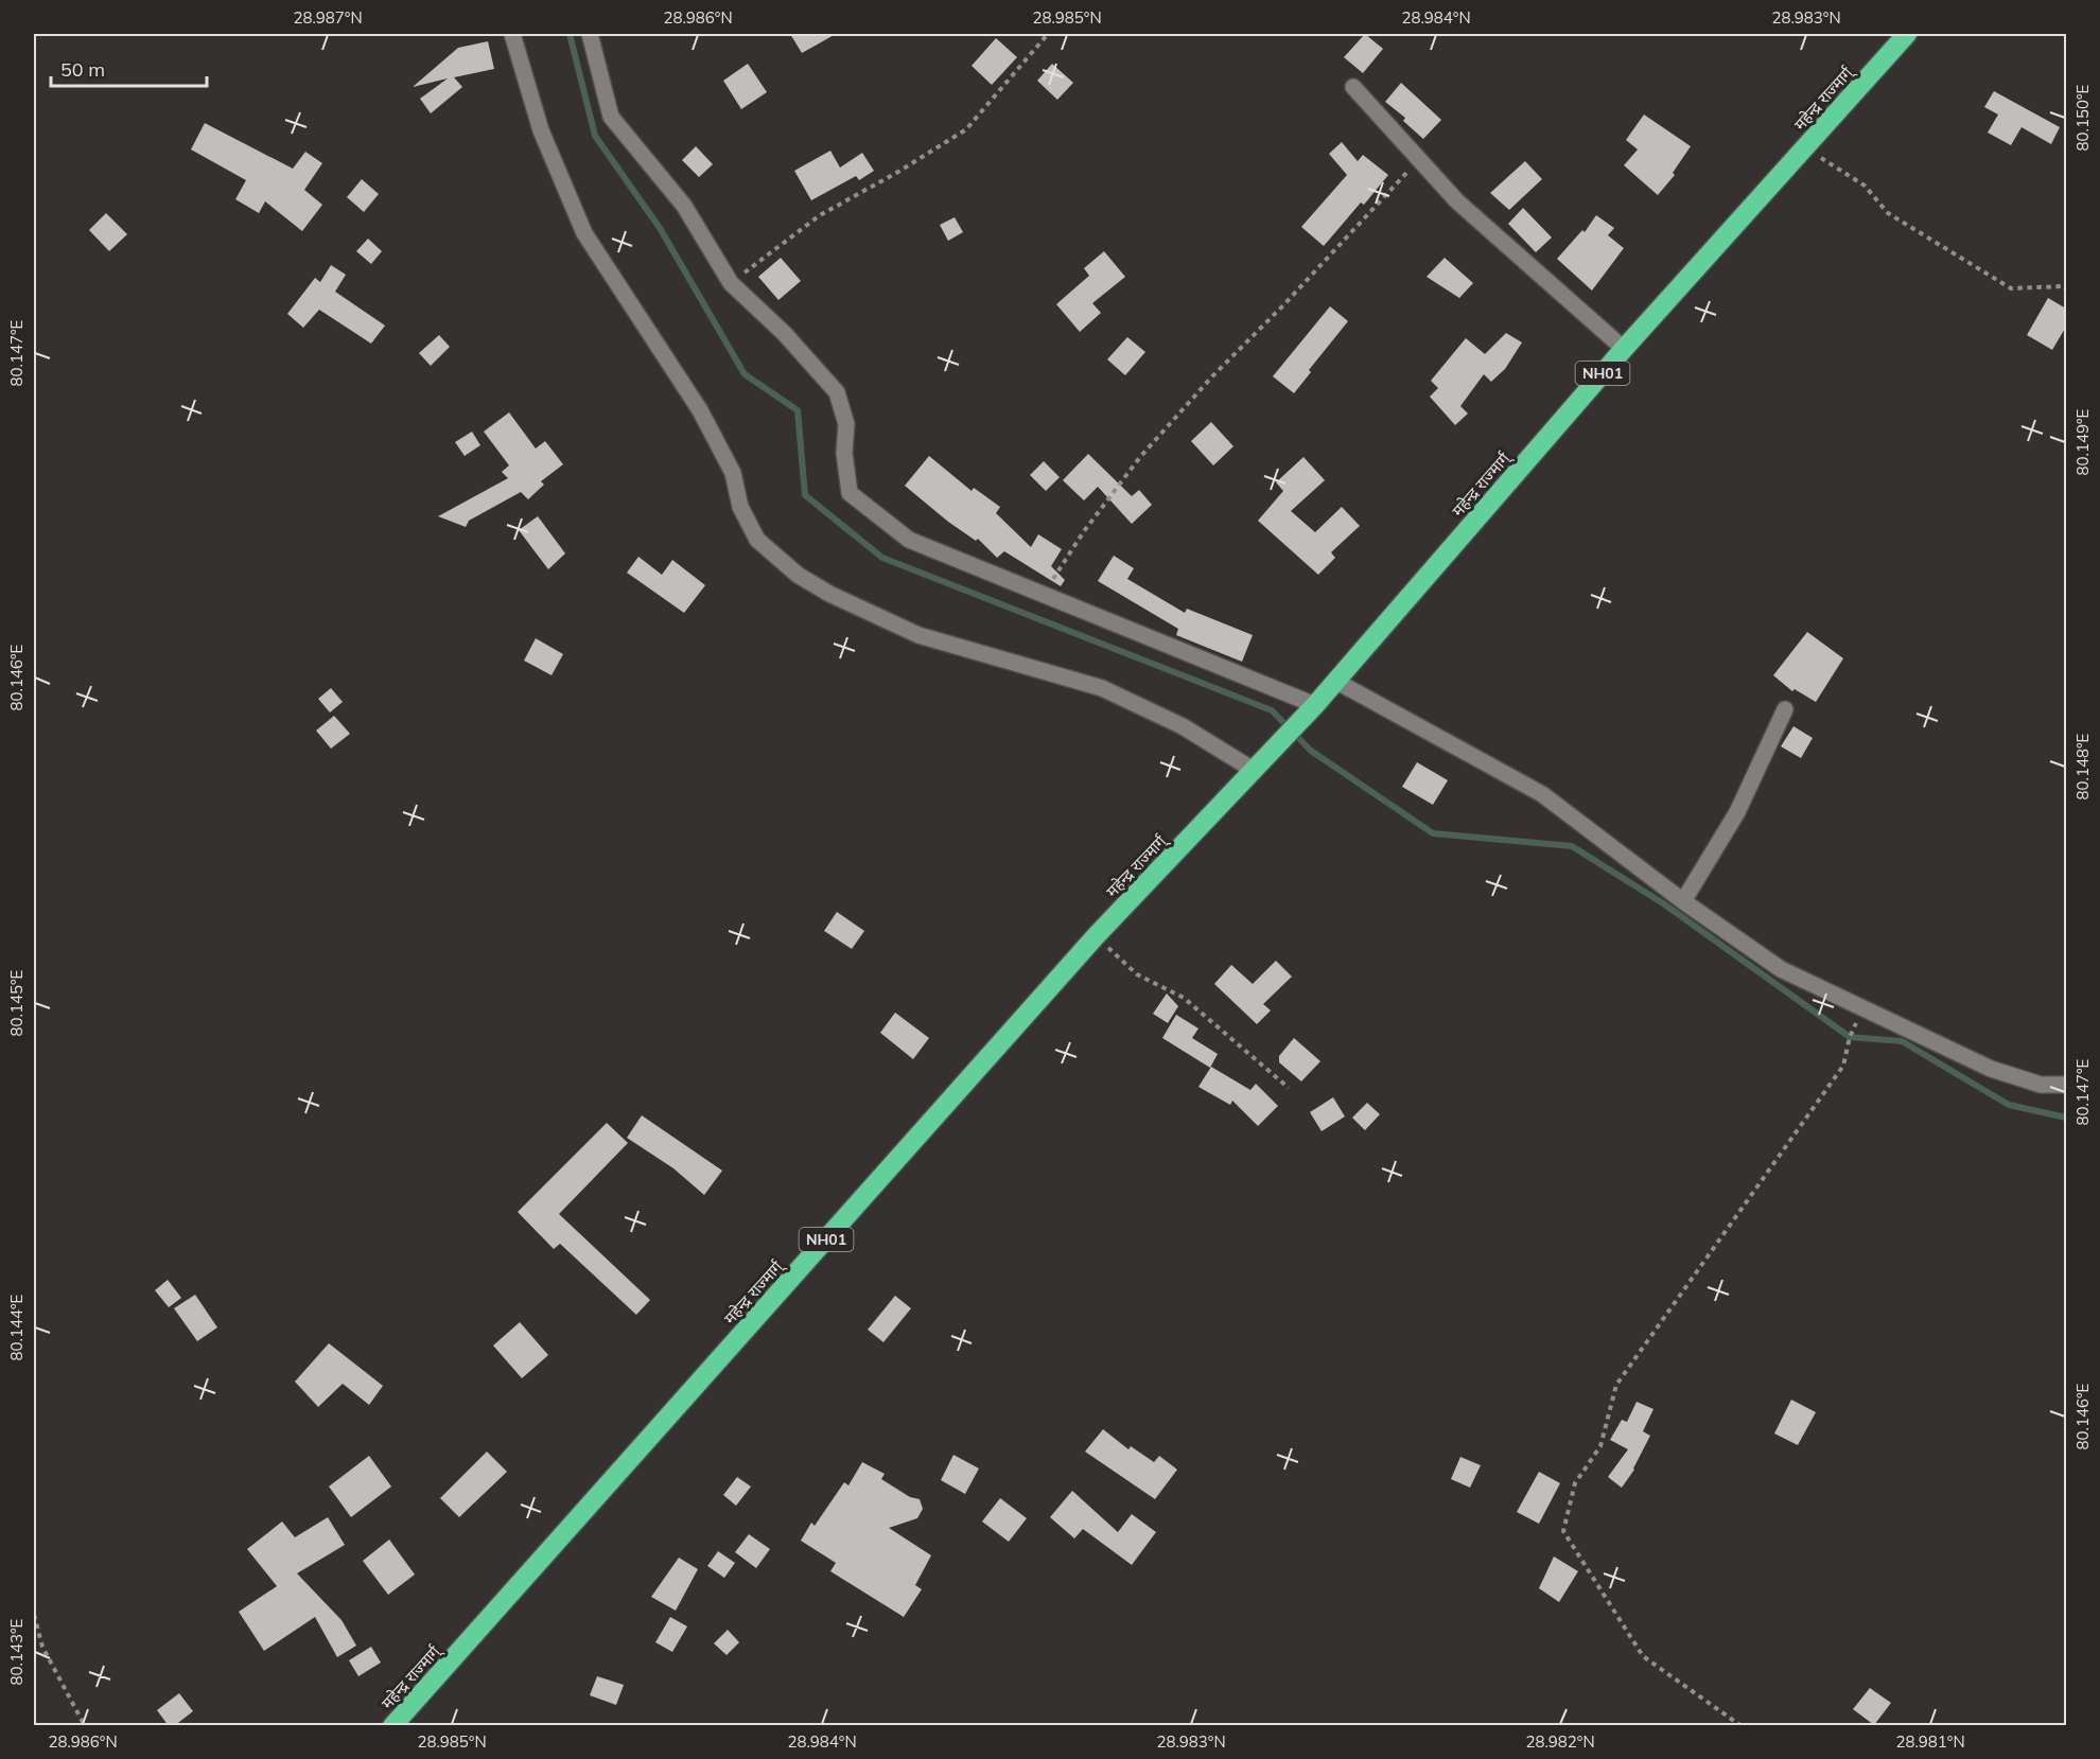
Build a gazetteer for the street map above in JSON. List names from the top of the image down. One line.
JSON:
{"streets":{"highway":["महेन्द्र राज्मार्ग्","NH01"]},"scale_bar":"50 m","coordinates":["28.987°N","28.986°N","28.985°N","28.984°N","28.983°N","80.150°E","80.147°E","80.149°E","80.146°E","80.148°E","80.145°E","80.144°E","80.143°E","28.982°N","28.981°N"]}
